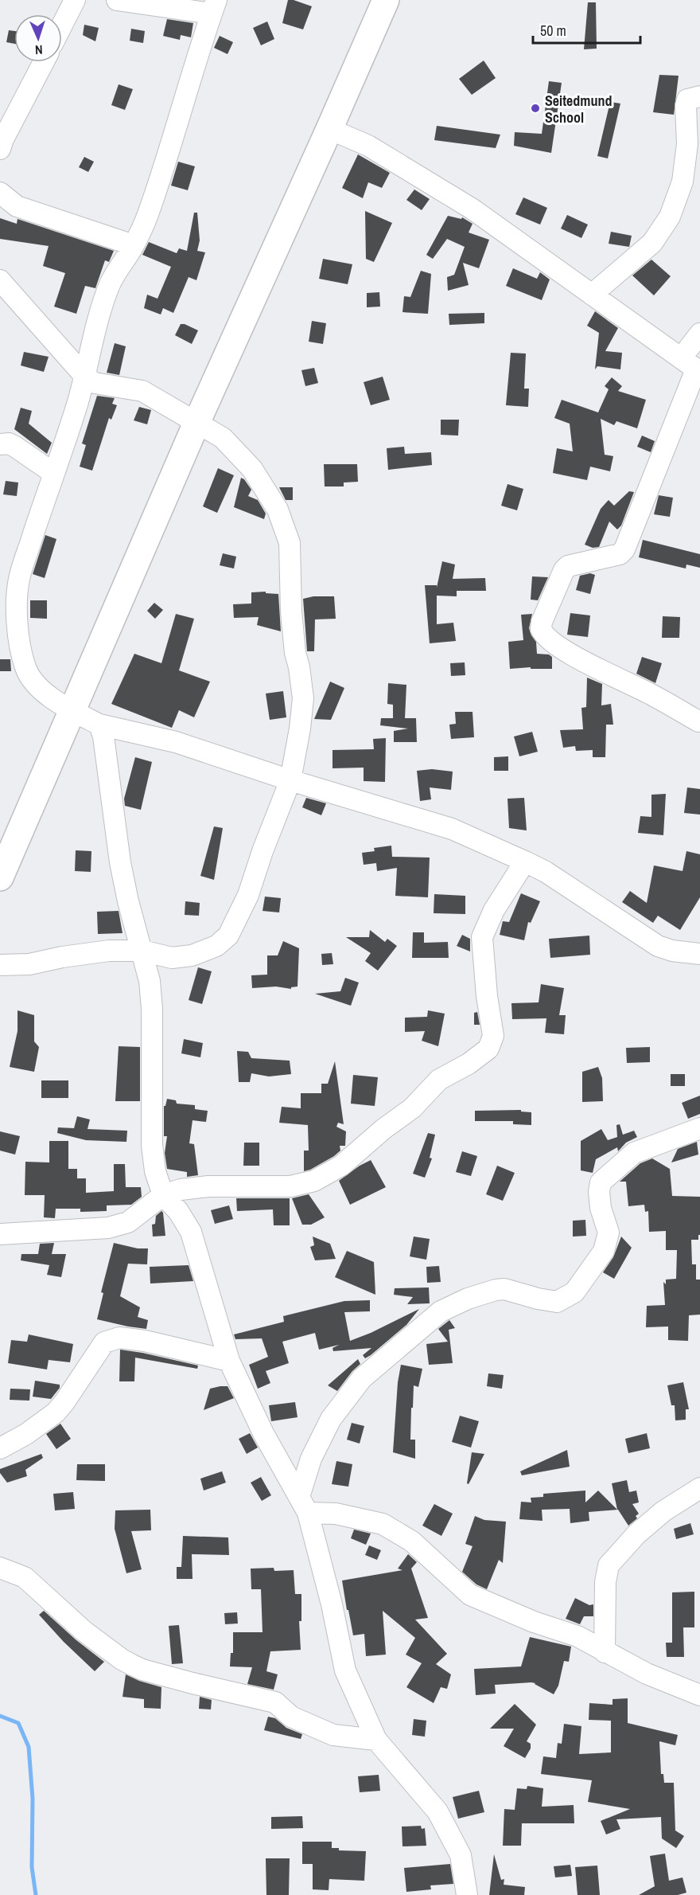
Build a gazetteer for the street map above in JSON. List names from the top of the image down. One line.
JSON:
{"places":["Seitedmund School"],"scale_bar":"50 m","north":"bottom"}
